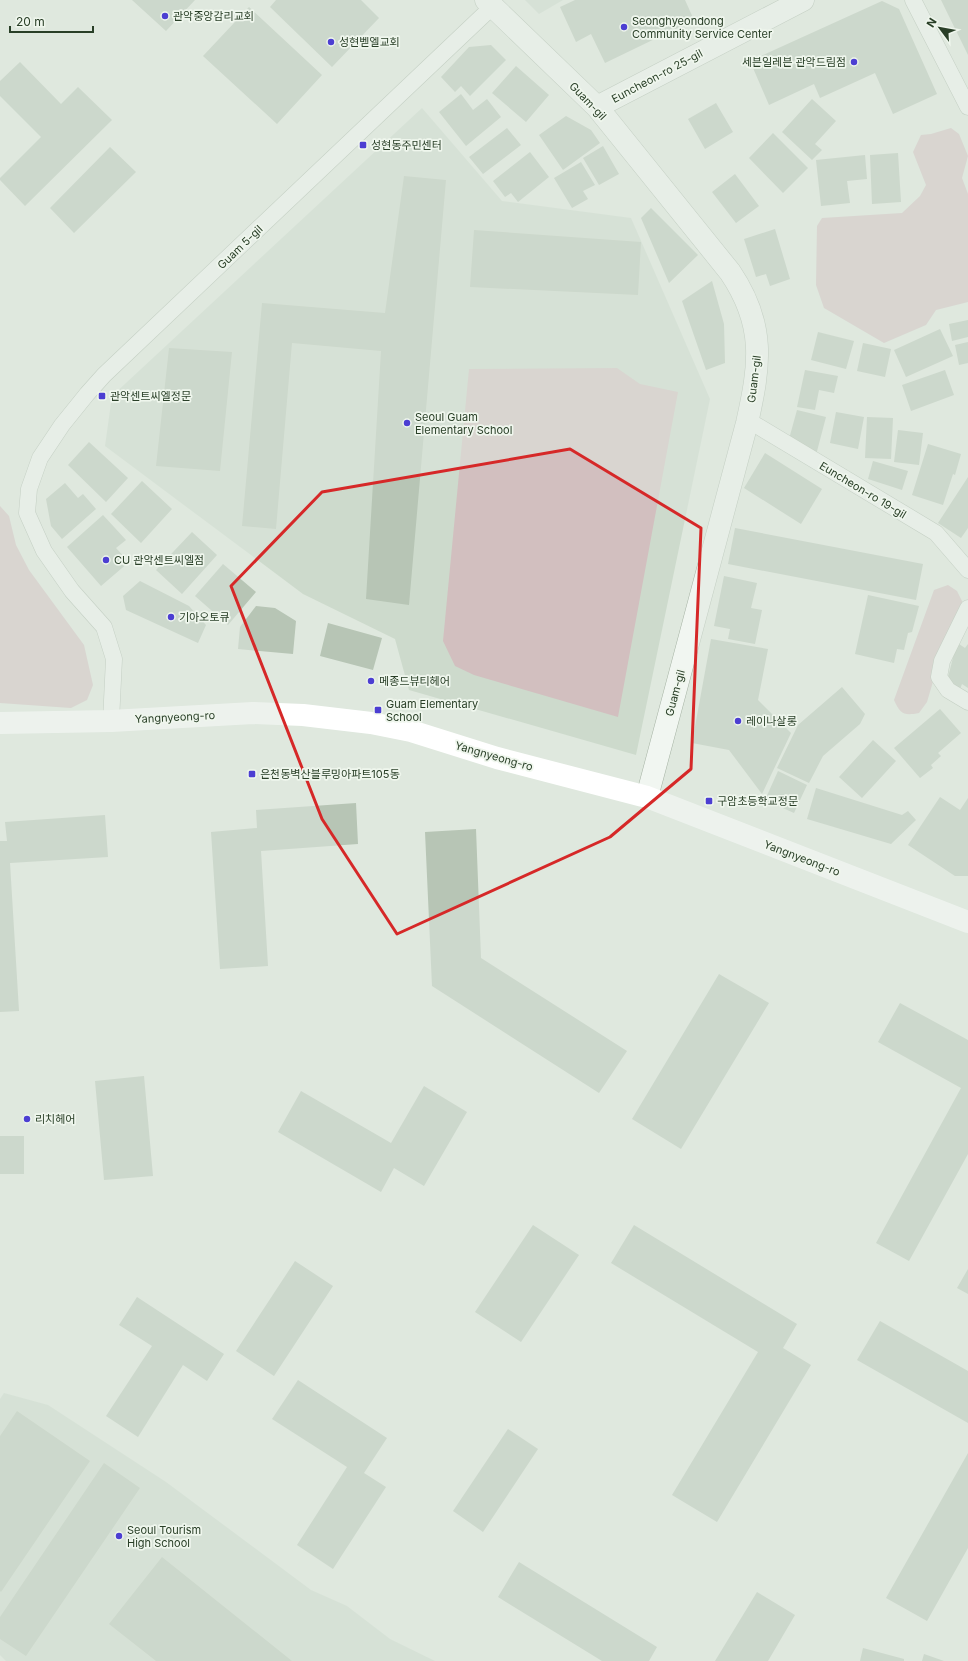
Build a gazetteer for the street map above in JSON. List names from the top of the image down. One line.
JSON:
{"streets":{"main road":["Yangnyeong-ro"],"street":["Euncheon-ro 25-gil","Guam-gil"],"lane":["Guam 5-gil","Euncheon-ro 19-gil"]},"crossings":[["Euncheon-ro 25-gil","Guam-gil"],["Guam-gil","Guam 5-gil"],["Guam-gil","Euncheon-ro 19-gil"],["Guam-gil","Yangnyeong-ro"],["Guam 5-gil","Yangnyeong-ro"]],"places":{"other":["관악중앙감리교회","Seonghyeondong Community Service Center","성현벧엘교회","세븐일레븐 관악드림점","Seoul Guam Elementary School","CU 관악센트씨엘점","기아오토큐","메종드뷰티헤어","레이나살롱","리치헤어","Seoul Tourism High School"],"transit":["성현동주민센터","관악센트씨엘정문","Guam Elementary School","은천동벽산블루밍아파트105동","구암초등학교정문"]},"scale_bar":"20 m","north":"top left"}
